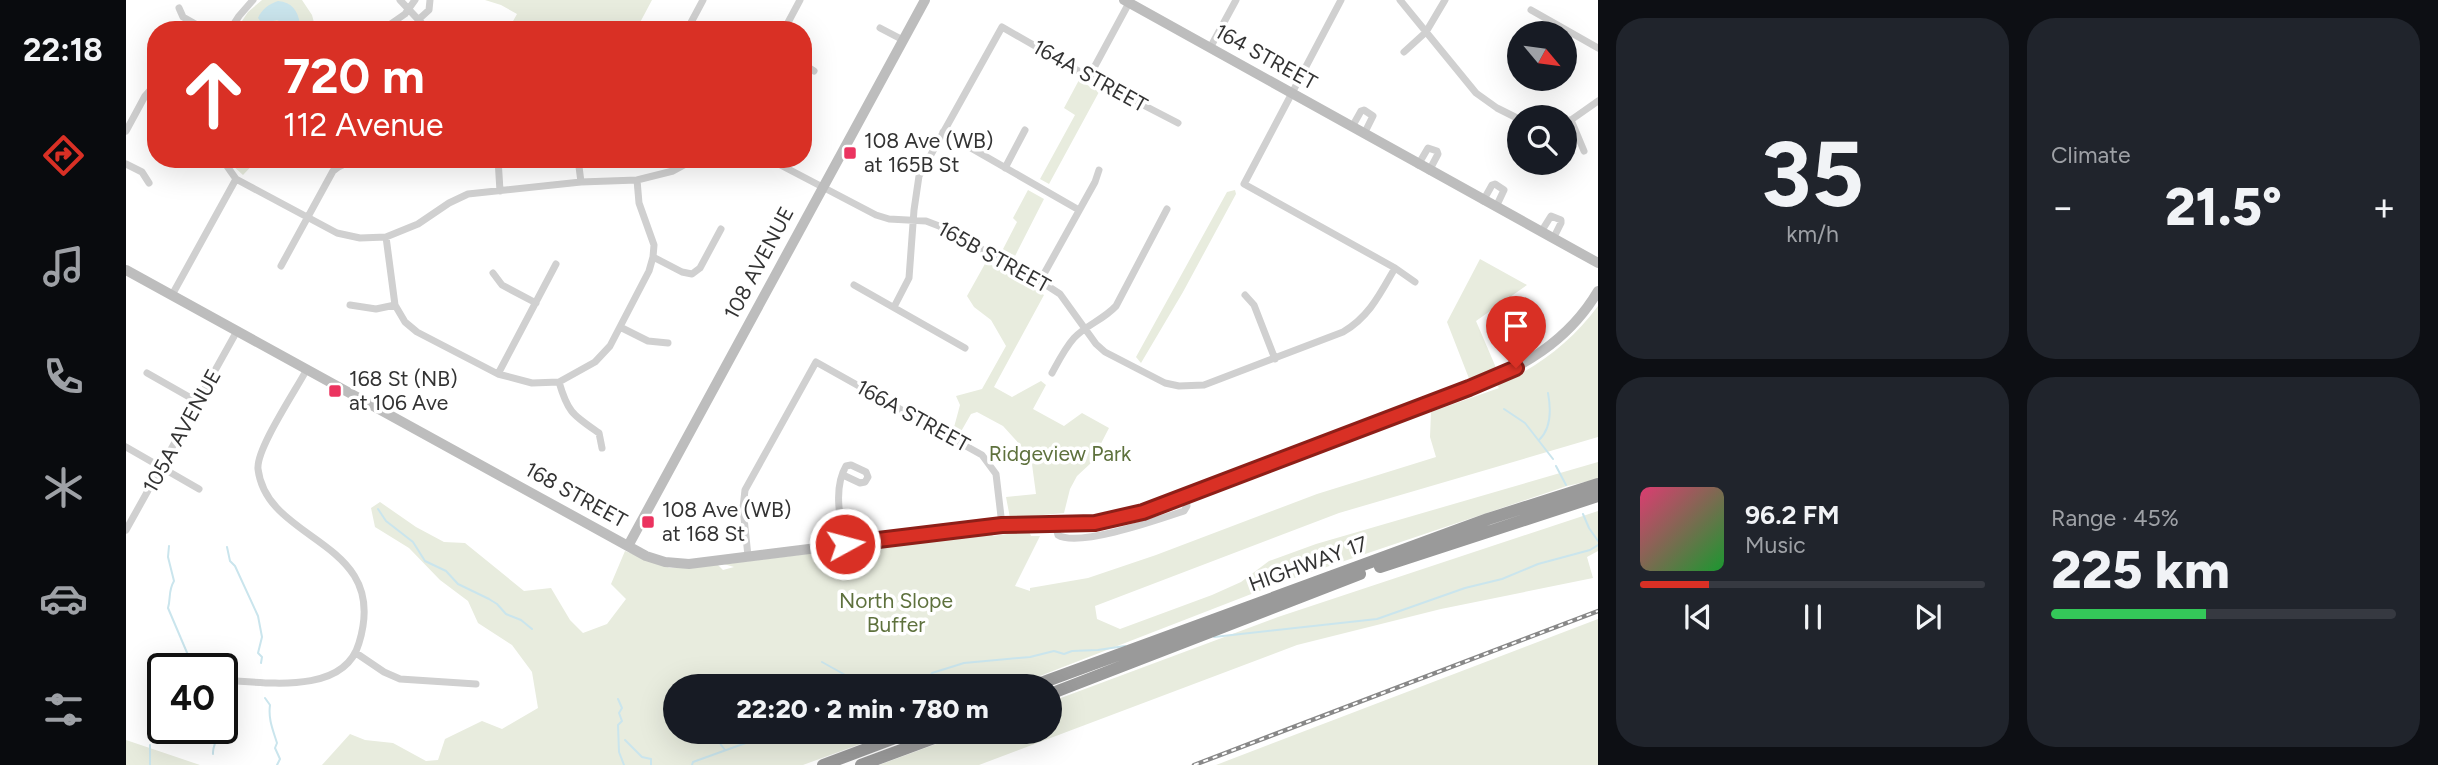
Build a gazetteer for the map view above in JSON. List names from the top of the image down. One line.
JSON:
{"streets":{"highway":["HIGHWAY 17"],"street":["164 STREET","164A STREET","165B STREET","108 AVENUE","166A STREET","105A AVENUE","168 STREET"]},"crossings":[["165B STREET","108 AVENUE"],["108 AVENUE","168 STREET"],["166A STREET","168 STREET"],["105A AVENUE","168 STREET"]],"parks":["Ridgeview Park","North Slope Buffer"],"places":{"transit":["108 Ave (WB) at 165B St","168 St (NB) at 106 Ave","108 Ave (WB) at 168 St"]},"north":"bottom right","page":{"tabs":"22:18","tile":[["35","km/h"],"Climate",["Range · 45%","225 km"]],"turn":["720 m","112 Avenue"],"heat":["−","21.5°","+"],"song":["96.2 FM","Music"],"limit":"40","trip":"22:20 · 2 min · 780 m"}}
